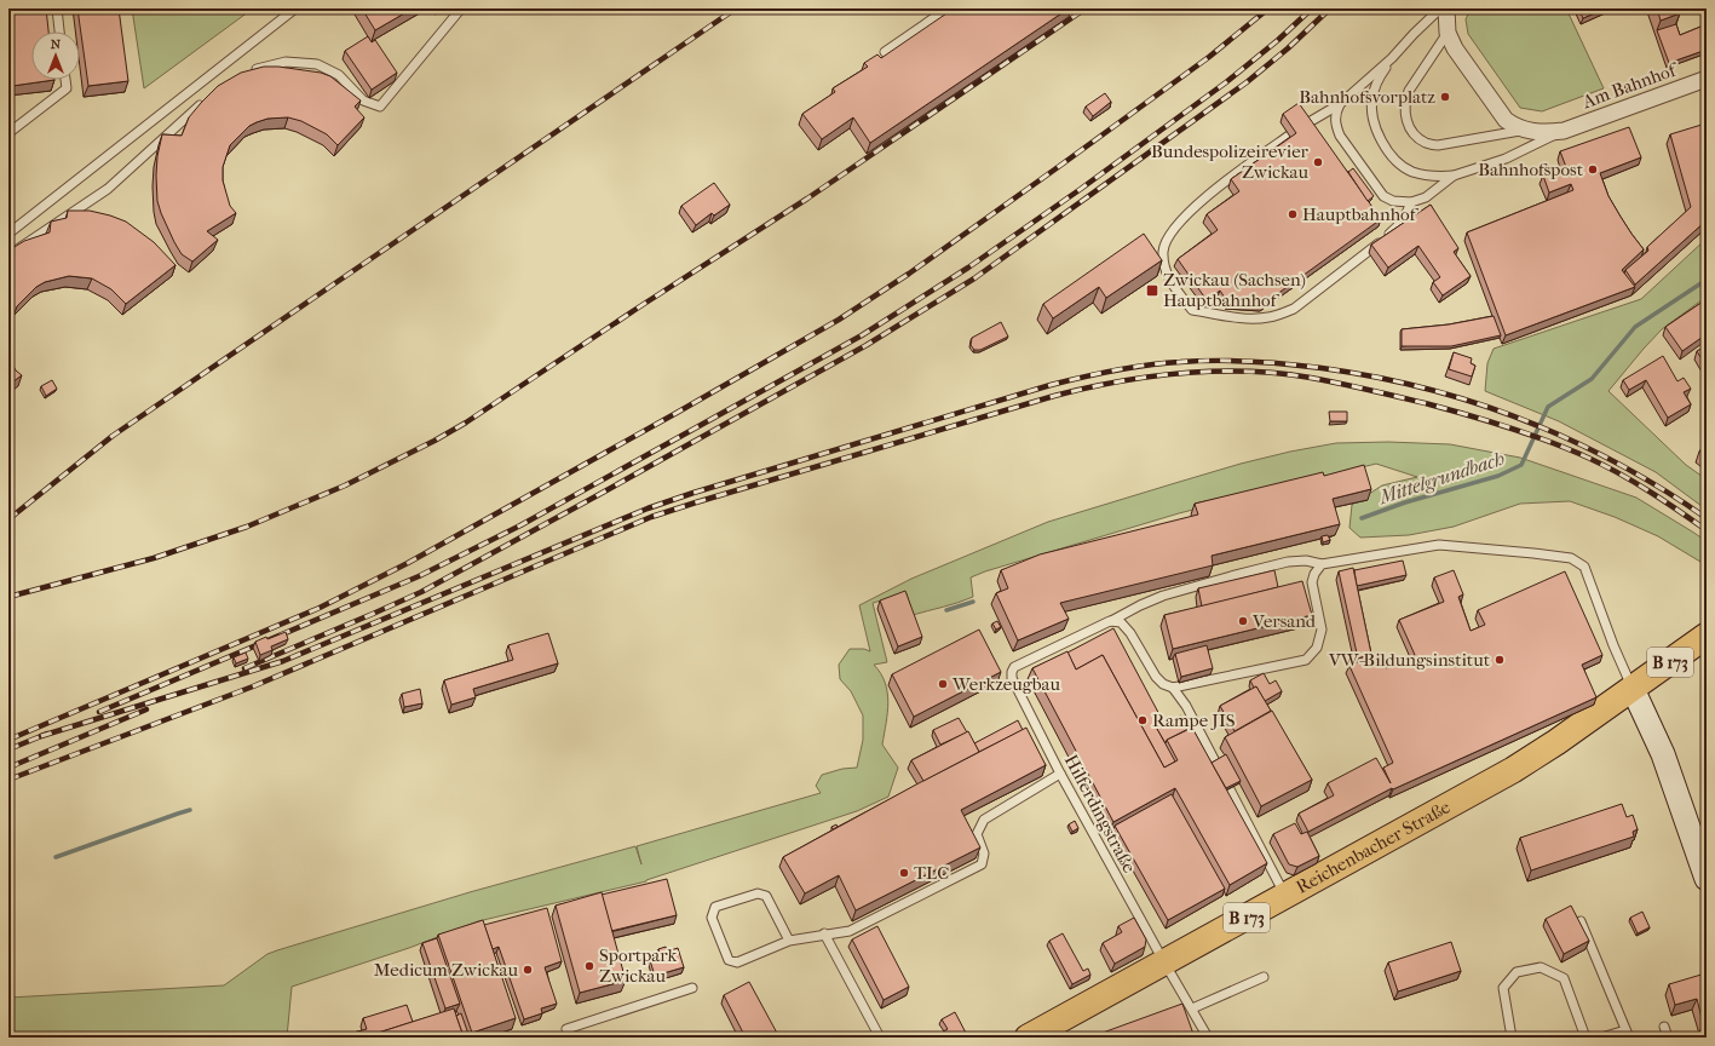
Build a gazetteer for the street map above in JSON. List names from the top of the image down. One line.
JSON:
{"streets":{"main road":["B 173","Reichenbacher Straße"],"street":["Am Bahnhof"],"lane":["Hilferdingstraße"]},"crossings":[["Hilferdingstraße","Reichenbacher Straße"]],"water":["Mittelgrundbach"],"places":{"other":["Bahnhofsvorplatz","Bundespolizeirevier Zwickau","Bahnhofspost","Hauptbahnhof","Versand","VW-Bildungsinstitut","Werkzeugbau","Rampe JIS","TLC","Sportpark Zwickau","Medicum Zwickau"],"transit":["Zwickau (Sachsen) Hauptbahnhof"]},"north":"top"}
